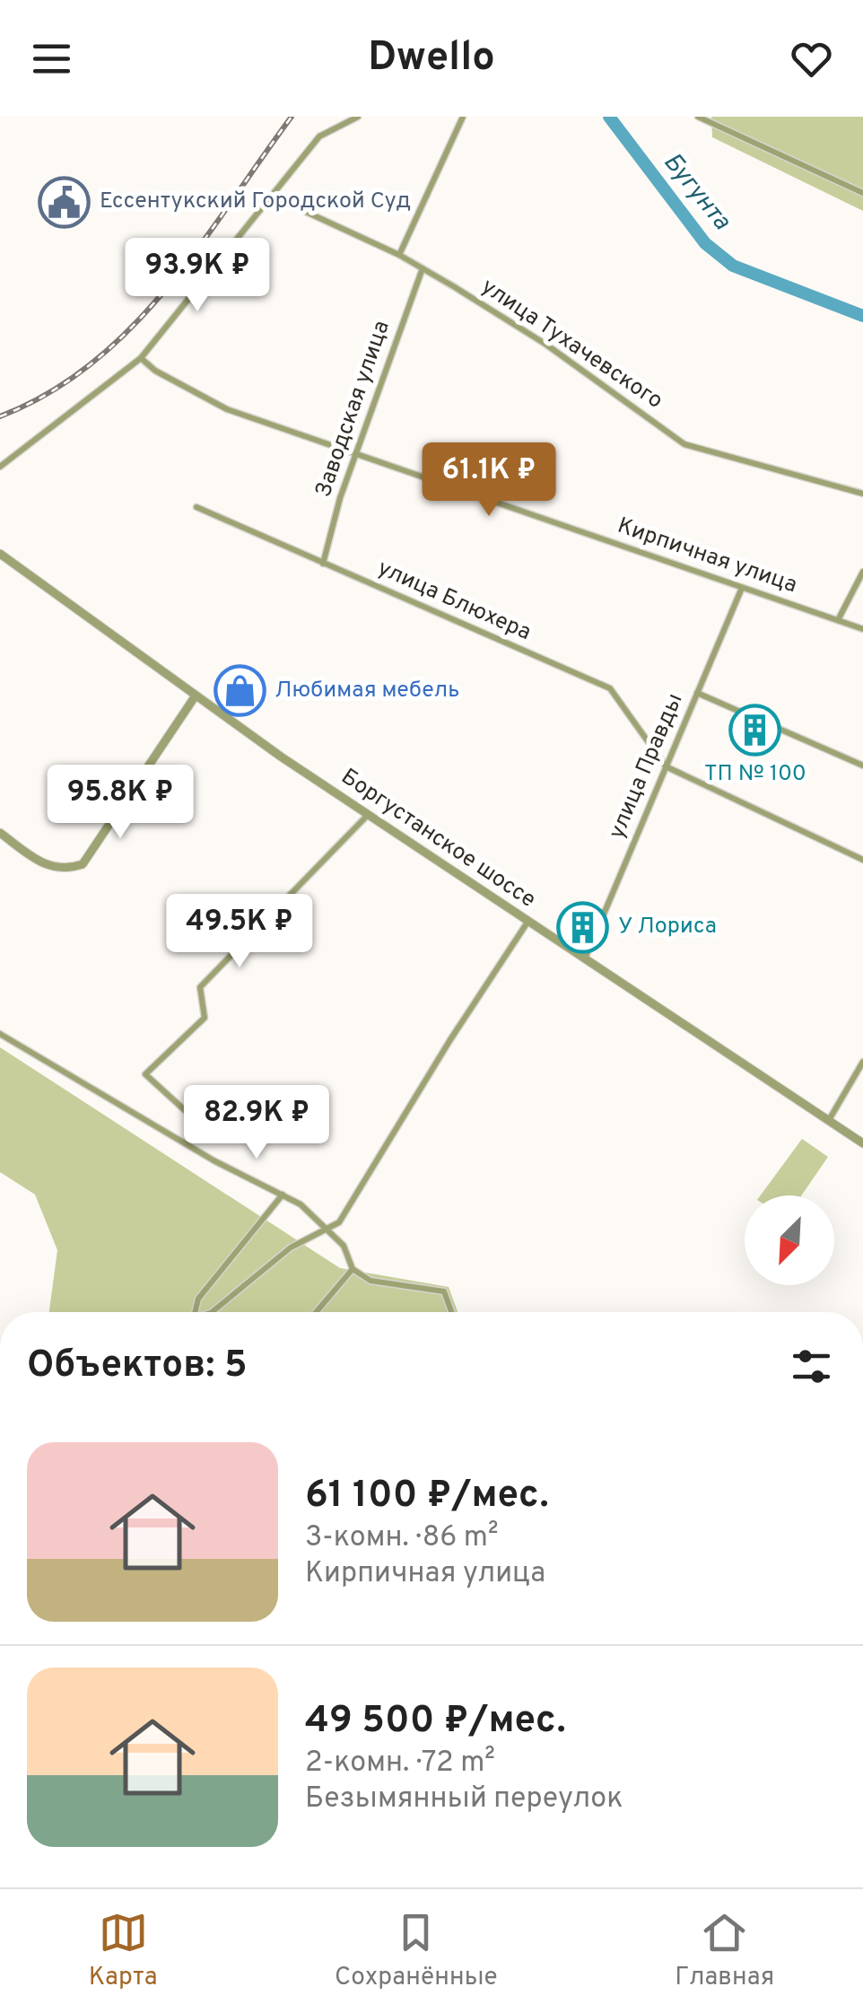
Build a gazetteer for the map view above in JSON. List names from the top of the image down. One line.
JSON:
{"streets":{"street":["улица Тухачевского","Заводская улица","Кирпичная улица","улица Блюхера","улица Правды","Боргустанское шоссе"]},"crossings":[["улица Тухачевского","Заводская улица"],["Заводская улица","Кирпичная улица"],["Заводская улица","улица Блюхера"],["Кирпичная улица","улица Правды"],["улица Блюхера","улица Правды"],["улица Правды","Боргустанское шоссе"]],"water":["Бугунта"],"places":{"public building":["Ессентукский Городской Суд"],"shop":["Любимая мебель"],"building":["ТП № 100","У Лориса"]},"north":"bottom left","page":{"header":"Dwello","price":["93.9K ₽","61.1K ₽","95.8K ₽","49.5K ₽","82.9K ₽"],"heading":"Объектов: 5","list":[{"name":"61 100 ₽/мес.","note":"3-комн. · 86 m² · Кирпичная улица"},{"name":"49 500 ₽/мес.","note":"2-комн. · 72 m² · Безымянный переулок"}],"tabs":["Карта","Сохранённые","Главная"]}}
